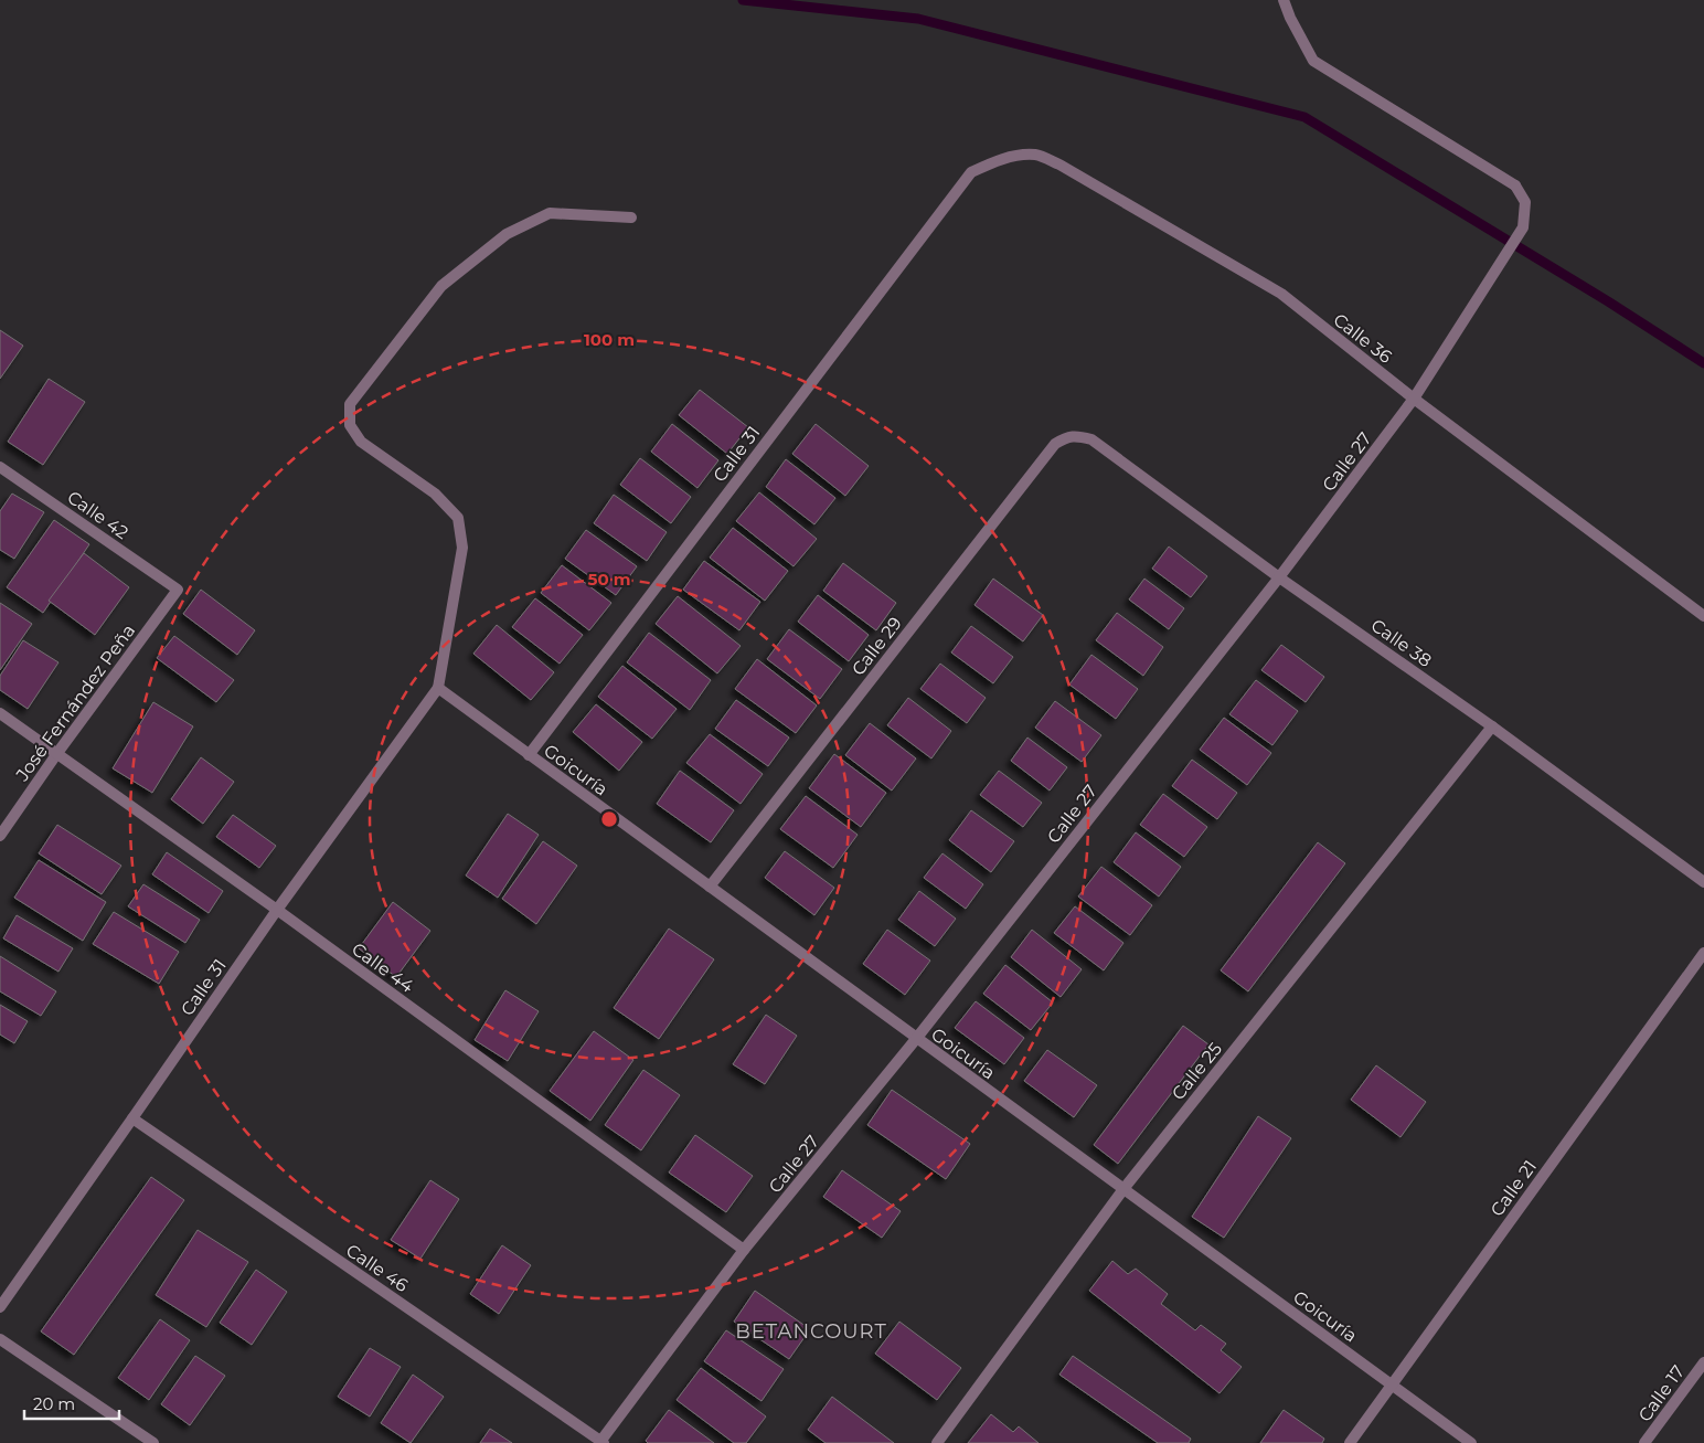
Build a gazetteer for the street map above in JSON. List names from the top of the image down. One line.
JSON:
{"streets":{"street":["Calle 36","Calle 31","Calle 27","Calle 42","Calle 38","Calle 29","José Fernández Peña","Goicuría","Calle 44","Calle 25","Calle 21","Calle 46","Calle 17"]},"crossings":[["Calle 36","Calle 31"],["Calle 36","Calle 27"],["Calle 31","Goicuría"],["Calle 31","Calle 44"],["Calle 31","Calle 46"],["Calle 27","Calle 38"],["Calle 27","Goicuría"],["Calle 27","Calle 44"],["Calle 27","Calle 46"],["Calle 42","José Fernández Peña"],["Calle 38","Calle 29"],["Calle 38","Calle 25"],["Calle 29","Goicuría"],["José Fernández Peña","Calle 44"],["Goicuría","Calle 25"],["Goicuría","Calle 21"]],"districts":["BETANCOURT"],"scale_bar":"20 m","rings":["100 m","50 m"]}
